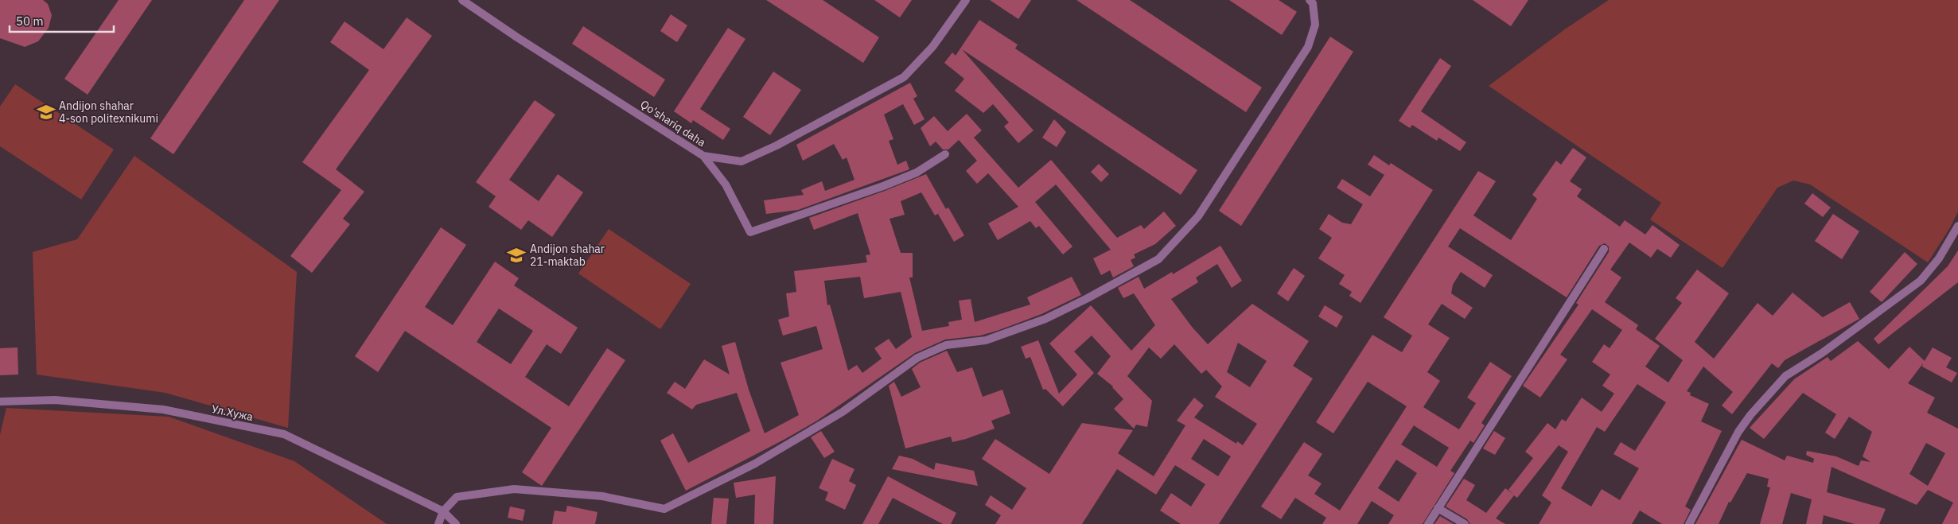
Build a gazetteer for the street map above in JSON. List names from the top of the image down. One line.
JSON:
{"streets":{"street":["Qo'shariq daha","Ул.Хужа"]},"places":{"school or university":["Andijon shahar 4-son politexnikumi","Andijon shahar 21-maktab"]},"scale_bar":"50 m"}
